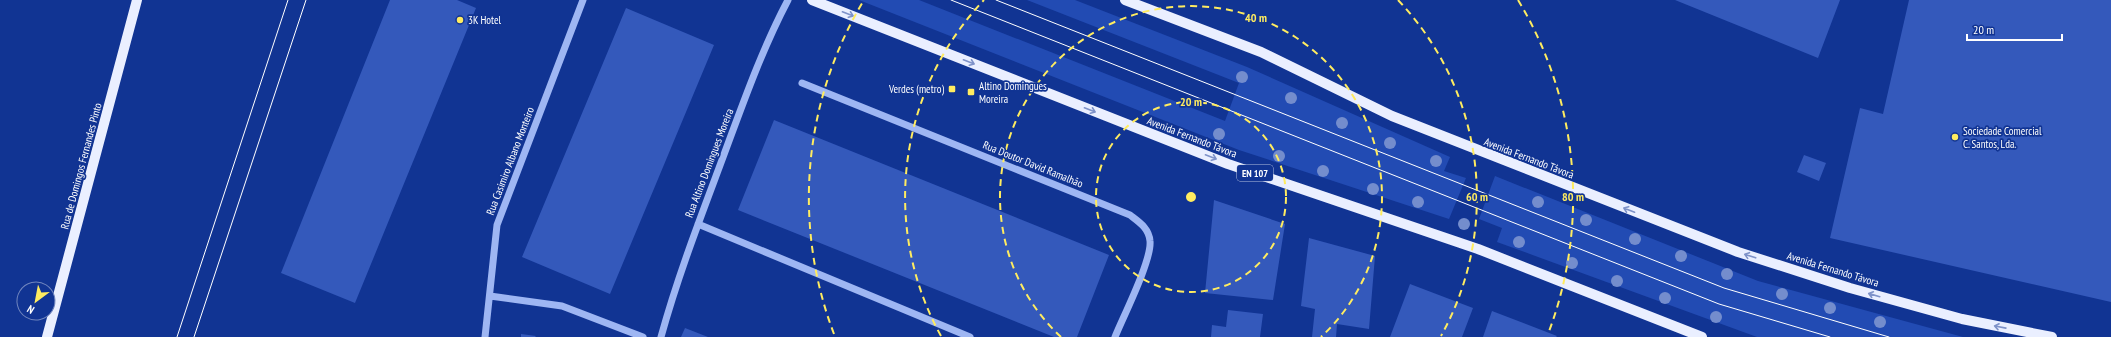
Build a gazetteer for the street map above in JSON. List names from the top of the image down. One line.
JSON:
{"streets":{"main road":["Avenida Fernando Távora","Rua de Domingos Fernandes Pinto","EN 107"],"street":["Rua Casimiro Albano Monteiro","Rua Altino Domingues Moreira","Rua Doutor David Ramalhão"]},"places":{"other":["3K Hotel","Sociedade Comercial C. Santos, Lda."],"transit":["Verdes (metro)","Altino Domingues Moreira"]},"scale_bar":"20 m","north":"bottom left","rings":["40 m","20 m","60 m","80 m"]}
